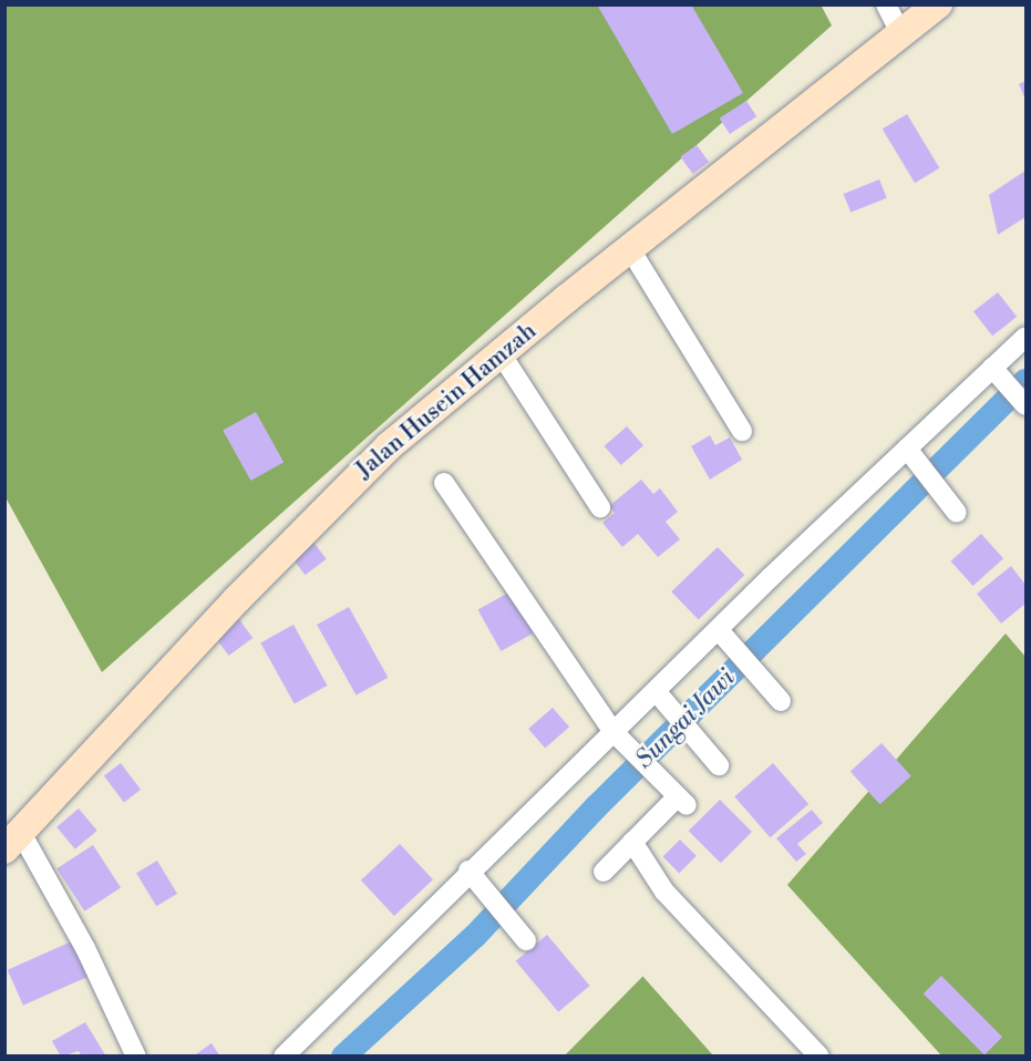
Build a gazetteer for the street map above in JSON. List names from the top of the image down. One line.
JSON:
{"streets":{"street":["Jalan Husein Hamzah"]},"water":["Sungai Jawi"]}
